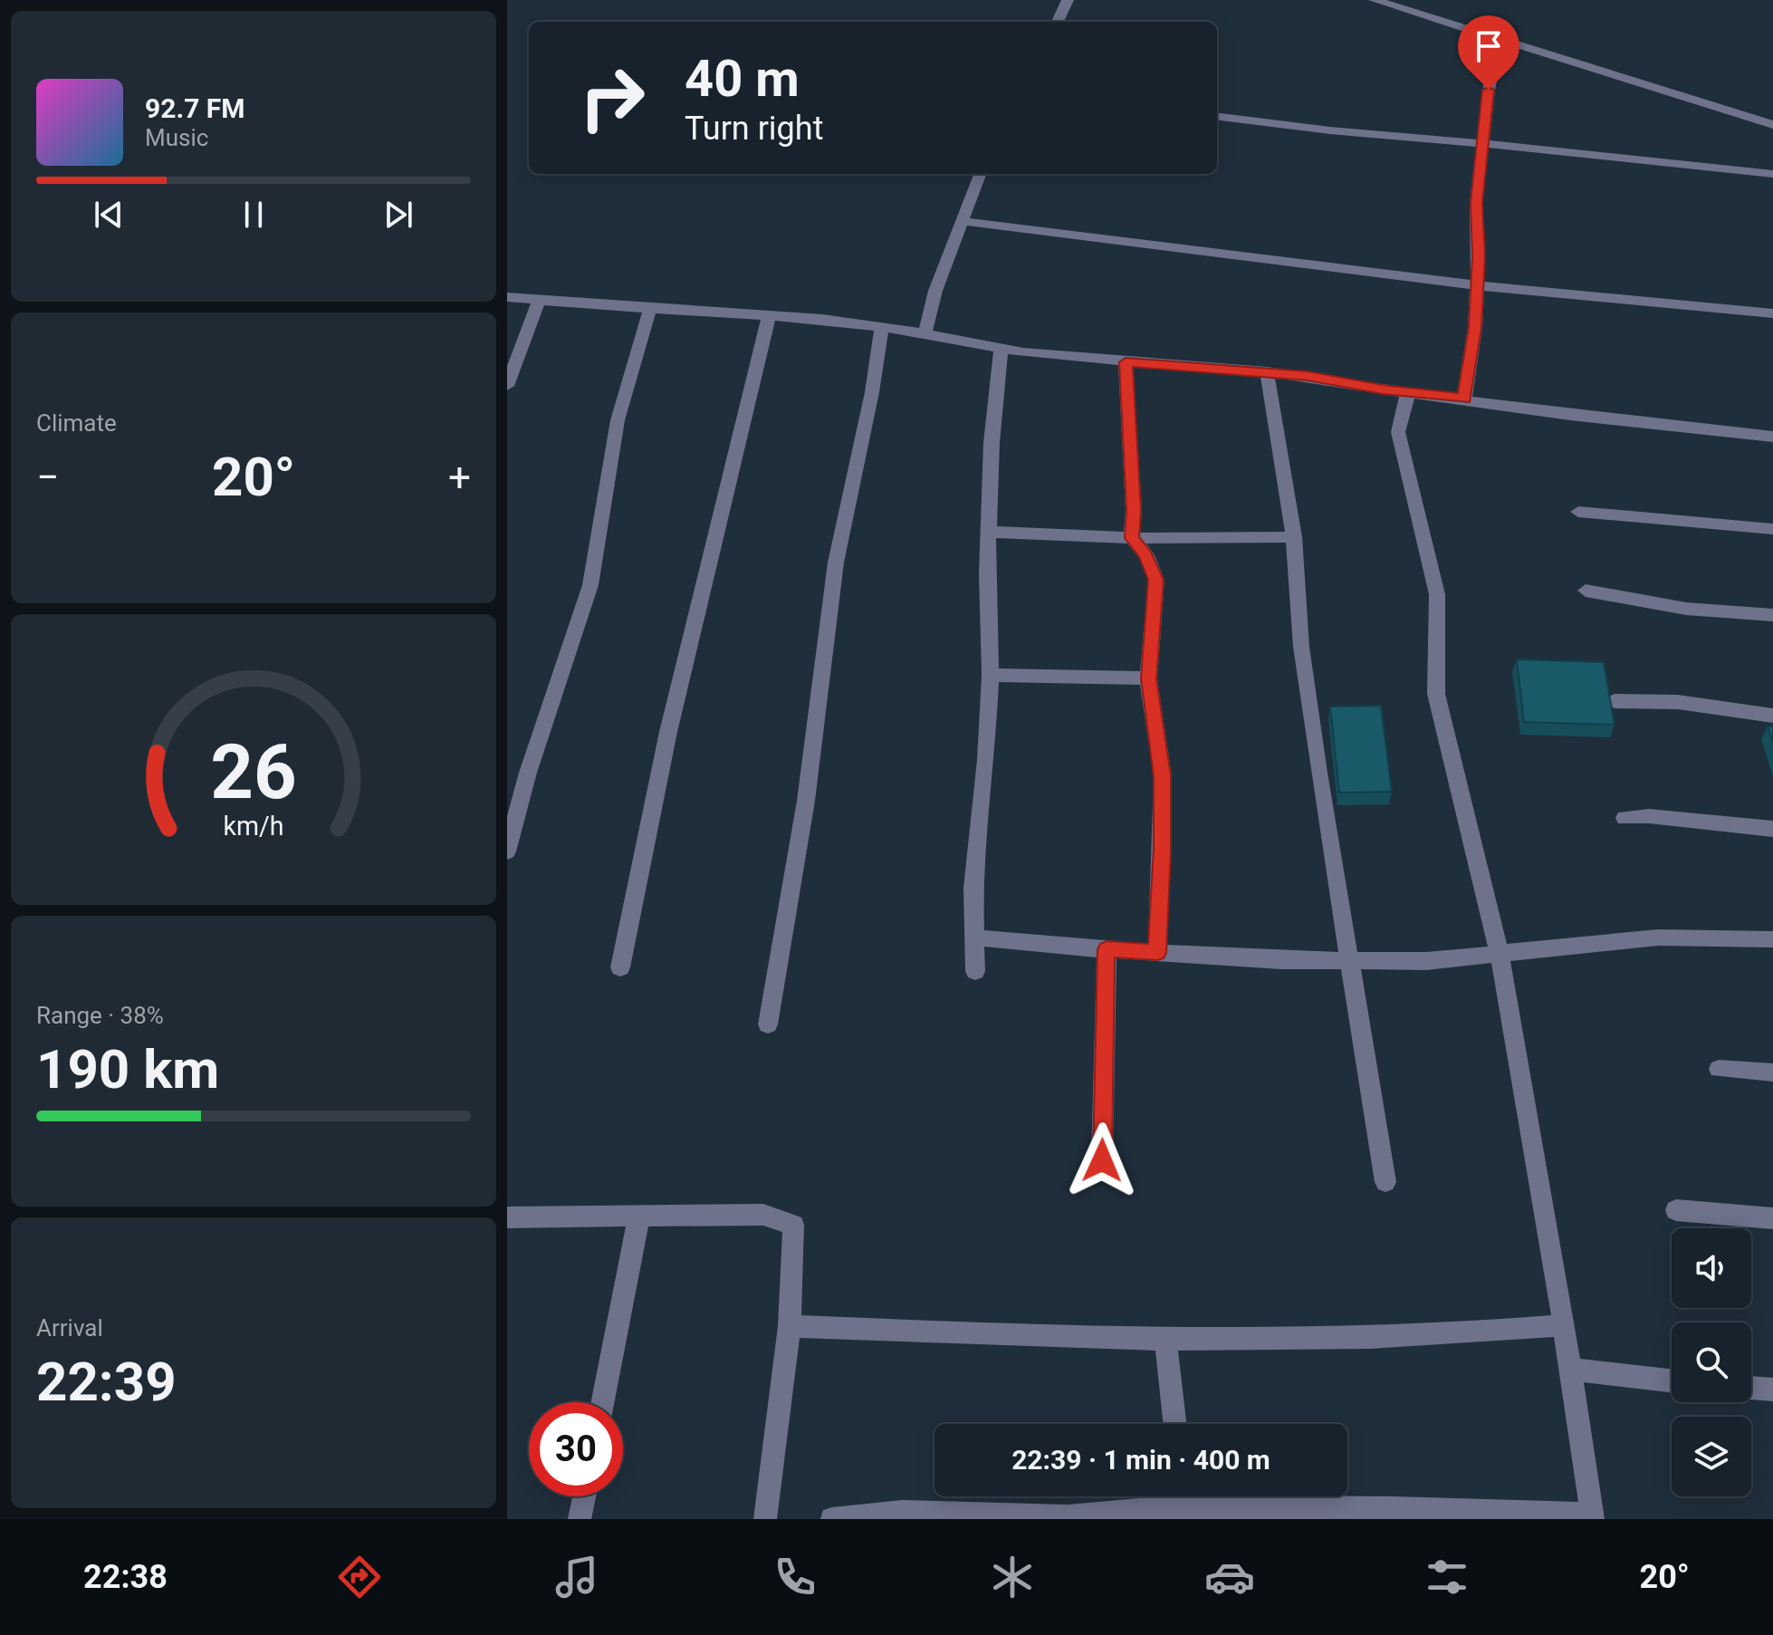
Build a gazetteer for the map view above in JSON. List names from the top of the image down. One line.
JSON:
{"page":{"turn":["40 m","Turn right"],"song":["92.7 FM","Music"],"tile":["Climate",["Range · 38%","190 km"],["Arrival","22:39"]],"heat":["−","20°","+"],"limit":"30","trip":"22:39 · 1 min · 400 m","tabs":["22:38","20°"],"gauge":["26","km/h"]}}
